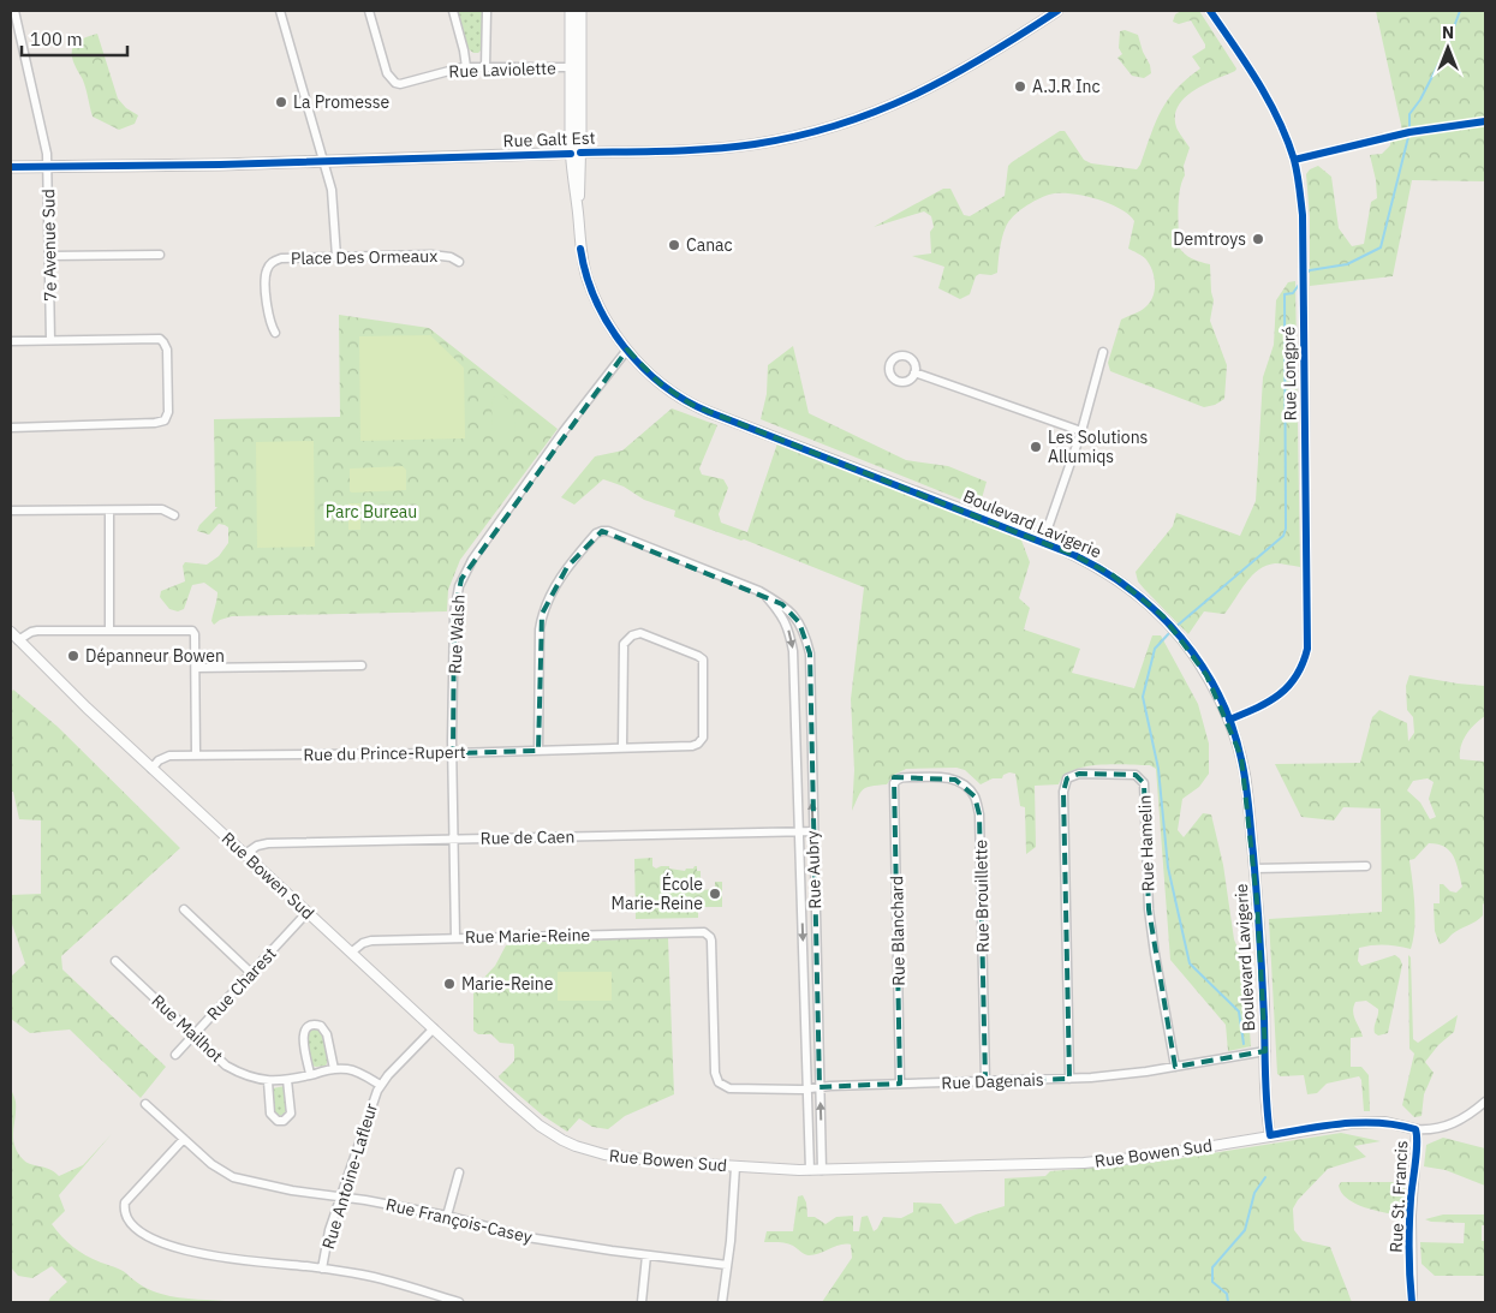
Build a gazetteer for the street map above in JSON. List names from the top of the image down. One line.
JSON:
{"streets":{"main road":["Rue Galt Est","Boulevard Lavigerie"],"street":["Rue Laviolette","7e Avenue Sud","Place Des Ormeaux","Rue Longpré","Rue Walsh","Rue du Prince-Rupert","Rue de Caen","Rue Hamelin","Rue Aubry","Rue Bowen Sud","Rue Brouillette","Rue Blanchard","Rue Marie-Reine","Rue Charest","Rue Mailhot","Rue Dagenais","Rue Antoine-Lafleur","Rue St. Francis","Rue François-Casey"]},"crossings":[["Rue Laviolette","Boulevard Lavigerie"],["Rue Galt Est","7e Avenue Sud"],["Rue Galt Est","Boulevard Lavigerie"],["Rue Longpré","Boulevard Lavigerie"],["Boulevard Lavigerie","Rue Walsh"],["Boulevard Lavigerie","Rue Bowen Sud"],["Boulevard Lavigerie","Rue Dagenais"],["Rue Walsh","Rue du Prince-Rupert"],["Rue Walsh","Rue de Caen"],["Rue Walsh","Rue Marie-Reine"],["Rue du Prince-Rupert","Rue Aubry"],["Rue du Prince-Rupert","Rue Bowen Sud"],["Rue de Caen","Rue Aubry"],["Rue de Caen","Rue Bowen Sud"],["Rue Hamelin","Rue Dagenais"],["Rue Aubry","Rue Bowen Sud"],["Rue Aubry","Rue Dagenais"],["Rue Bowen Sud","Rue Marie-Reine"],["Rue Bowen Sud","Rue Charest"],["Rue Bowen Sud","Rue St. Francis"],["Rue Brouillette","Rue Blanchard"],["Rue Brouillette","Rue Dagenais"],["Rue Blanchard","Rue Dagenais"],["Rue Marie-Reine","Rue Dagenais"],["Rue Charest","Rue Mailhot"],["Rue Mailhot","Rue Antoine-Lafleur"],["Rue Antoine-Lafleur","Rue François-Casey"]],"parks":["Parc Bureau"],"places":["A.J.R Inc","La Promesse","Demtroys","Canac","Les Solutions Allumiqs","Dépanneur Bowen","École Marie-Reine","Marie-Reine"],"scale_bar":"100 m","north":"top"}
